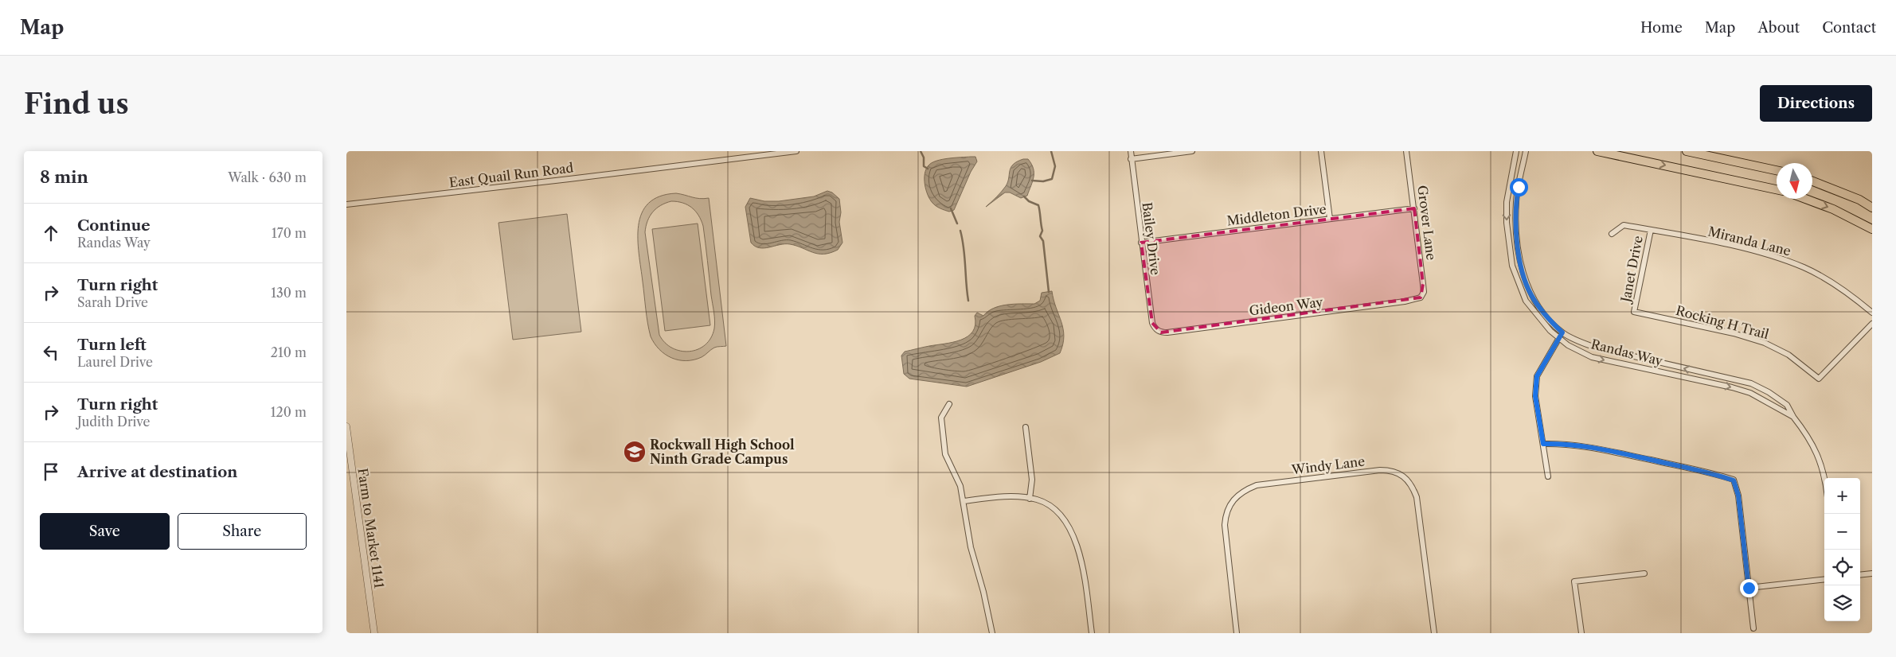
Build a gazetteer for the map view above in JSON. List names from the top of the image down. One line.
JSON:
{"streets":{"street":["East Quail Run Road","Middleton Drive","Grover Lane","Bailey Drive","Miranda Lane","Janet Drive","Gideon Way","Rocking H Trail","Randas Way","Windy Lane","Farm to Market 1141"]},"crossings":[["Middleton Drive","Grover Lane"],["Middleton Drive","Bailey Drive"],["Grover Lane","Gideon Way"],["Bailey Drive","Gideon Way"],["Miranda Lane","Janet Drive"],["Janet Drive","Rocking H Trail"]],"places":{"school or university":["Rockwall High School Ninth Grade Campus"]},"north":"bottom","page":{"header":"Map","nav":["Home","Map","About","Contact"],"buttons":["Directions",["Save","Share"]],"title":"Find us","heading":["8 min","Walk · 630 m"],"list":[["Continue","Randas Way","170 m"],["Turn right","Sarah Drive","130 m"],["Turn left","Laurel Drive","210 m"],["Turn right","Judith Drive","120 m"],"Arrive at destination"],"map_buttons":["+","−"]}}
